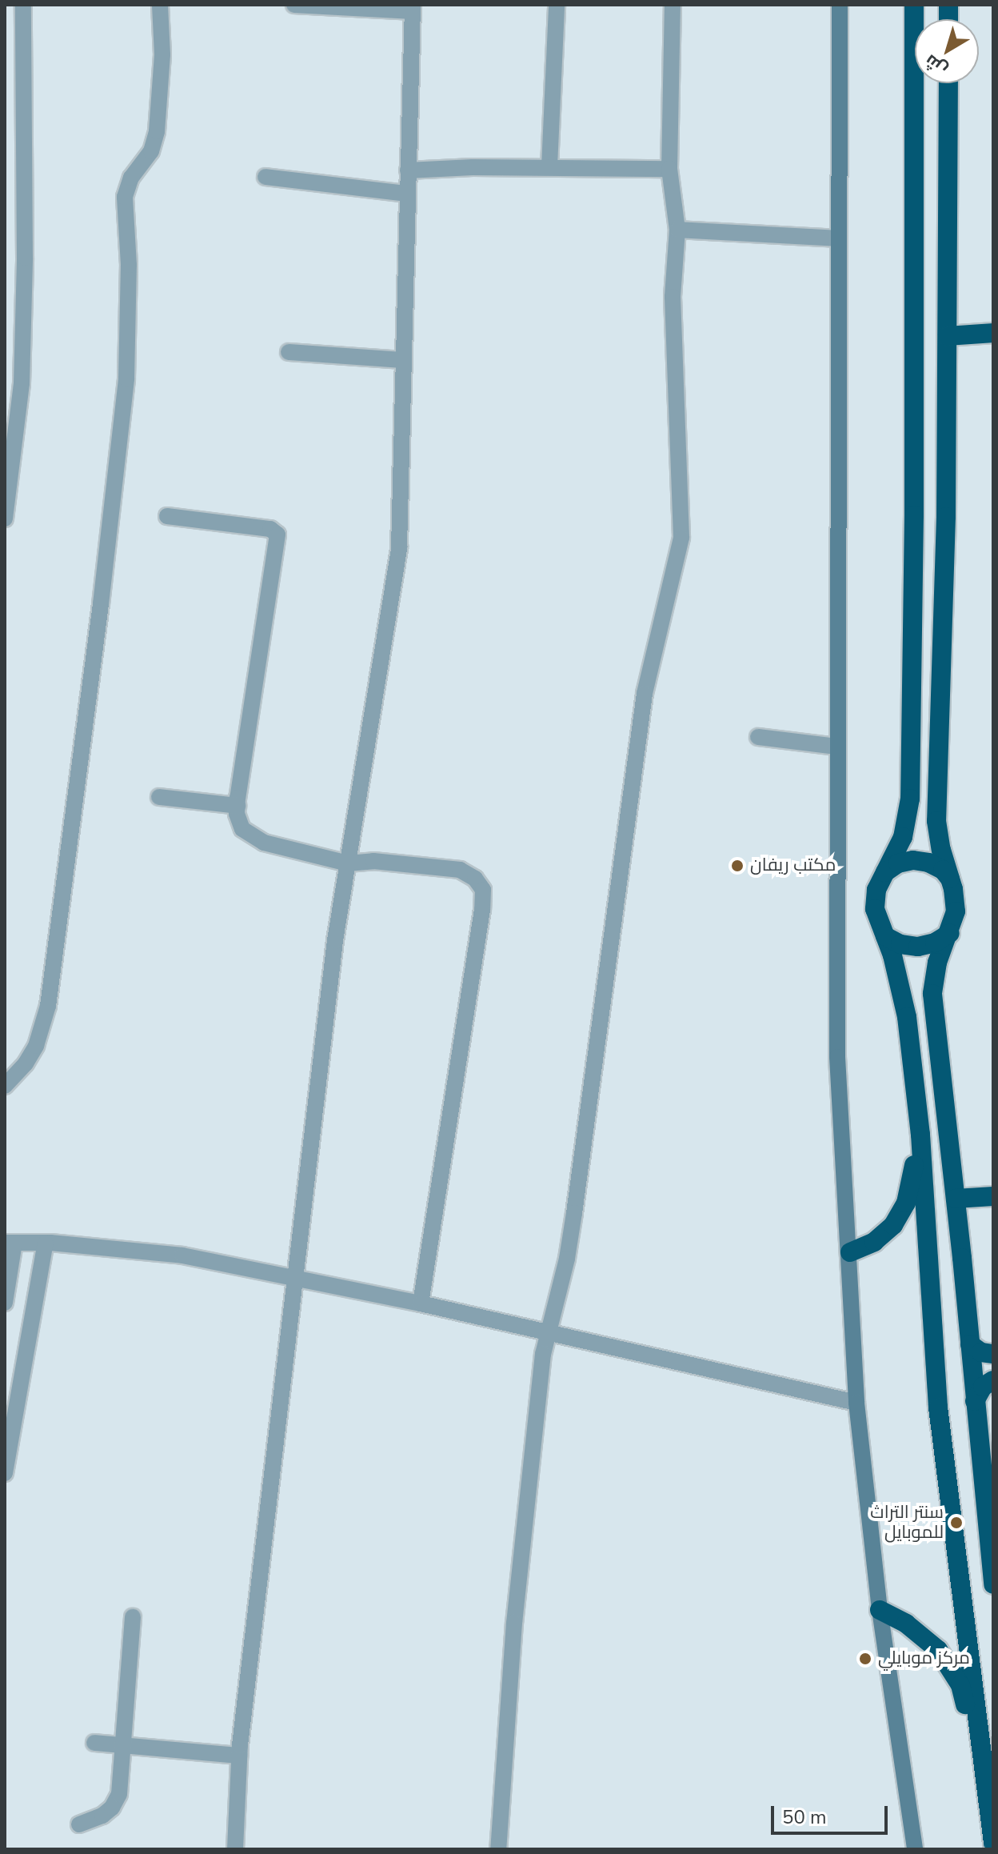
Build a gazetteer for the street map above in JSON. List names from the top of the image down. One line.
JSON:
{"places":["مكتب ريفان","سنتر التراث للموبايل","مركز موبايلي"],"scale_bar":"50 m","north":"bottom left"}
